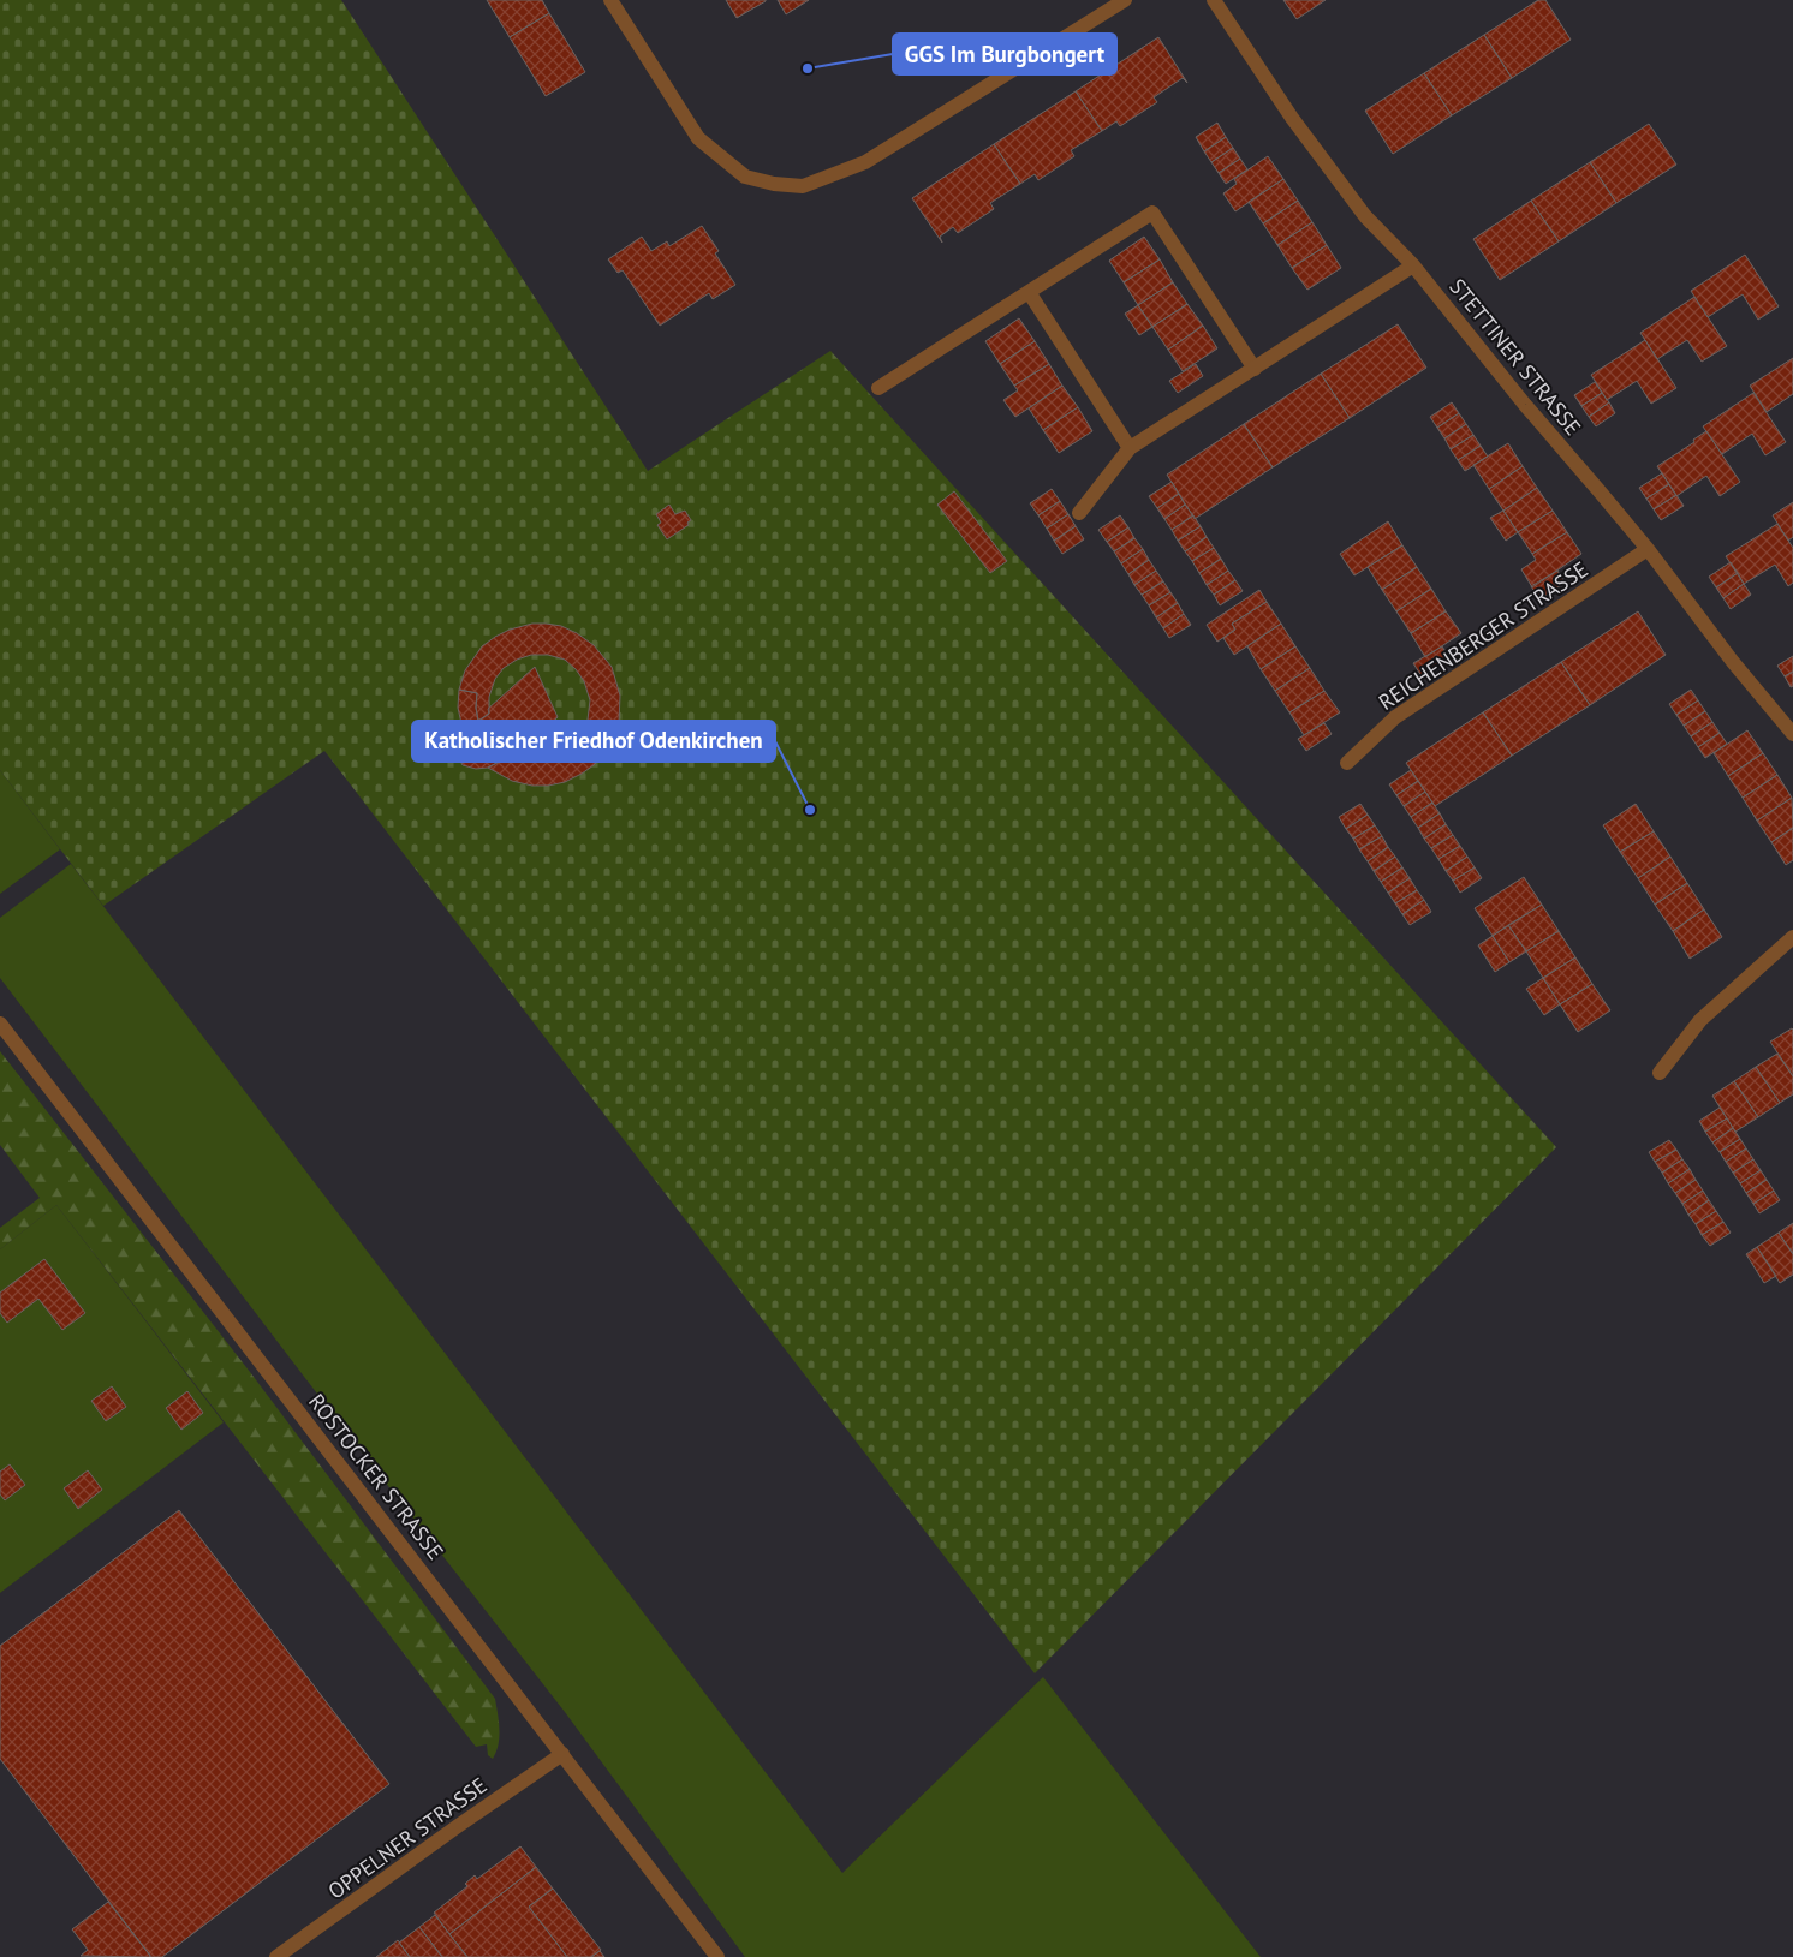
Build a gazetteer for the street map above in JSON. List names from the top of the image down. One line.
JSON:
{"streets":{"street":["STETTINER STRASSE","REICHENBERGER STRASSE","ROSTOCKER STRASSE","OPPELNER STRASSE"]},"crossings":[["STETTINER STRASSE","REICHENBERGER STRASSE"],["ROSTOCKER STRASSE","OPPELNER STRASSE"]],"places":["GGS Im Burgbongert","Katholischer Friedhof Odenkirchen"]}
